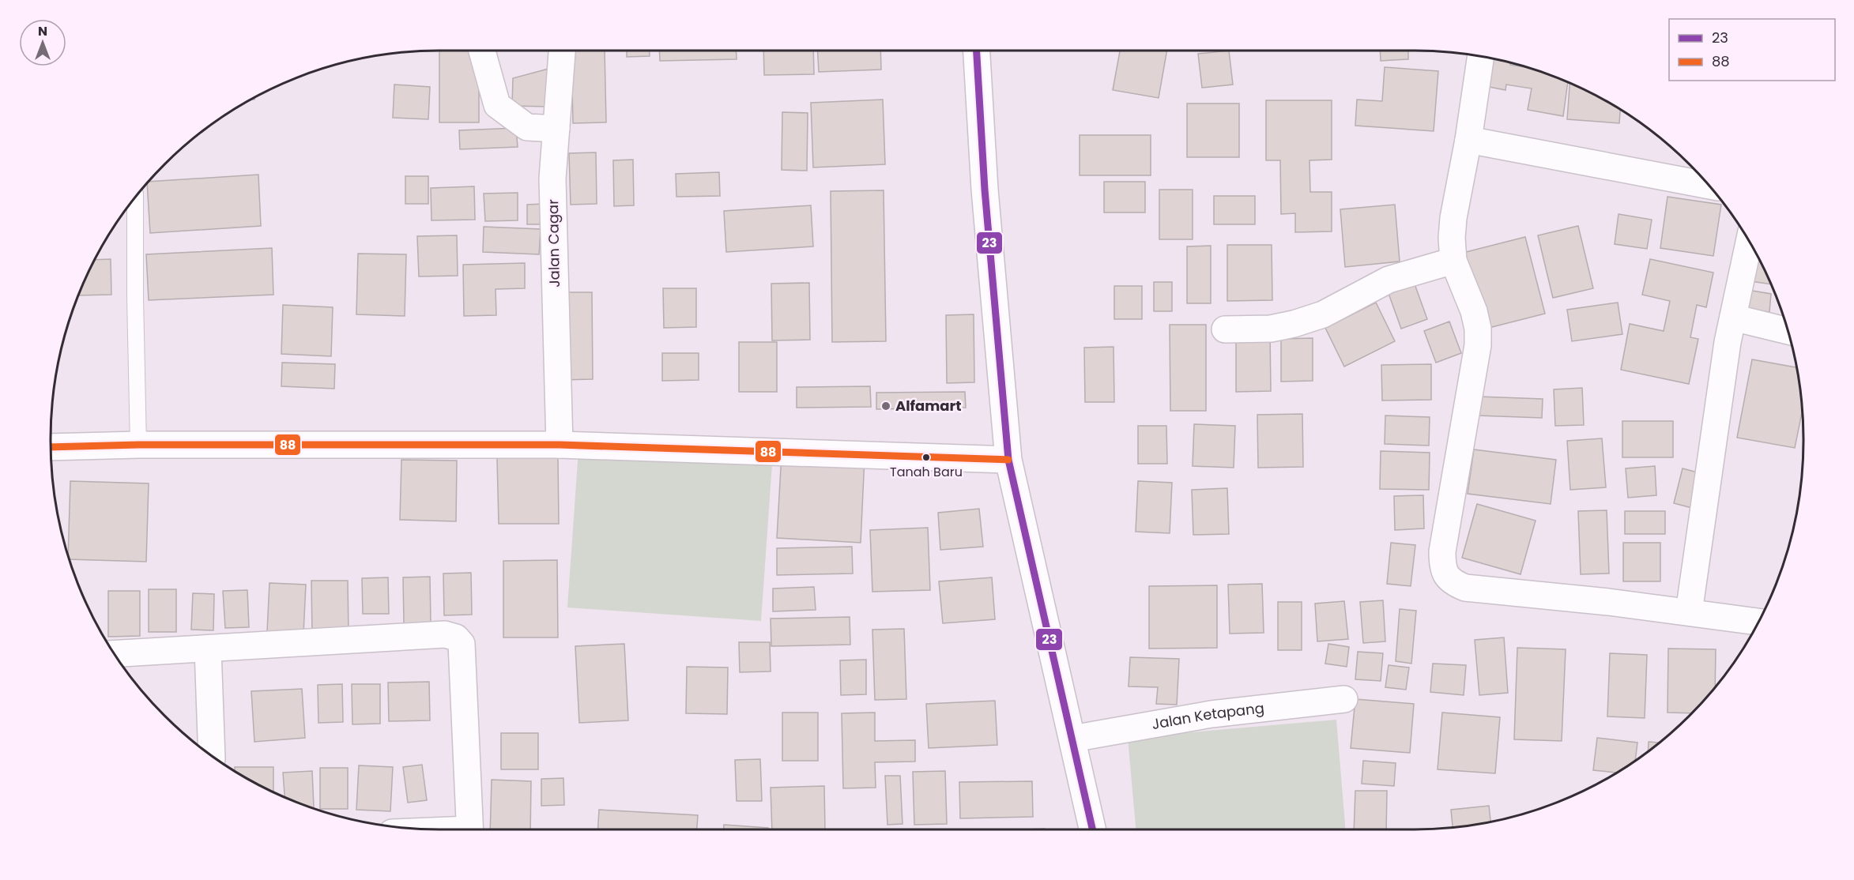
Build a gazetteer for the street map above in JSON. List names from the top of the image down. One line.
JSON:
{"streets":{"street":["Jalan Cagar","Jalan Ketapang"]},"places":["Alfamart","Tanah Baru"],"lines":["transit line 23","transit line 88"],"legend":["23","88"],"north":"top"}
